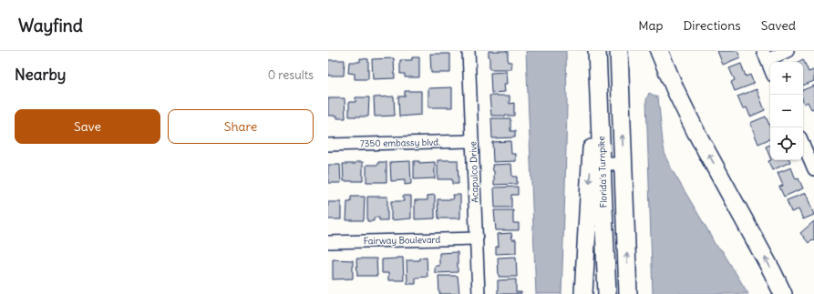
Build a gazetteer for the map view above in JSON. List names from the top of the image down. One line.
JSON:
{"streets":{"highway":["Florida's Turnpike"],"street":["7350 embassy blvd.","Acapulco Drive","Fairway Boulevard"]},"crossings":[["7350 embassy blvd.","Acapulco Drive"],["Acapulco Drive","Fairway Boulevard"]],"page":{"header":"Wayfind","nav":["Map","Directions","Saved"],"heading":["Nearby","0 results"],"map_buttons":["+","−"],"buttons":["Save","Share"]}}
